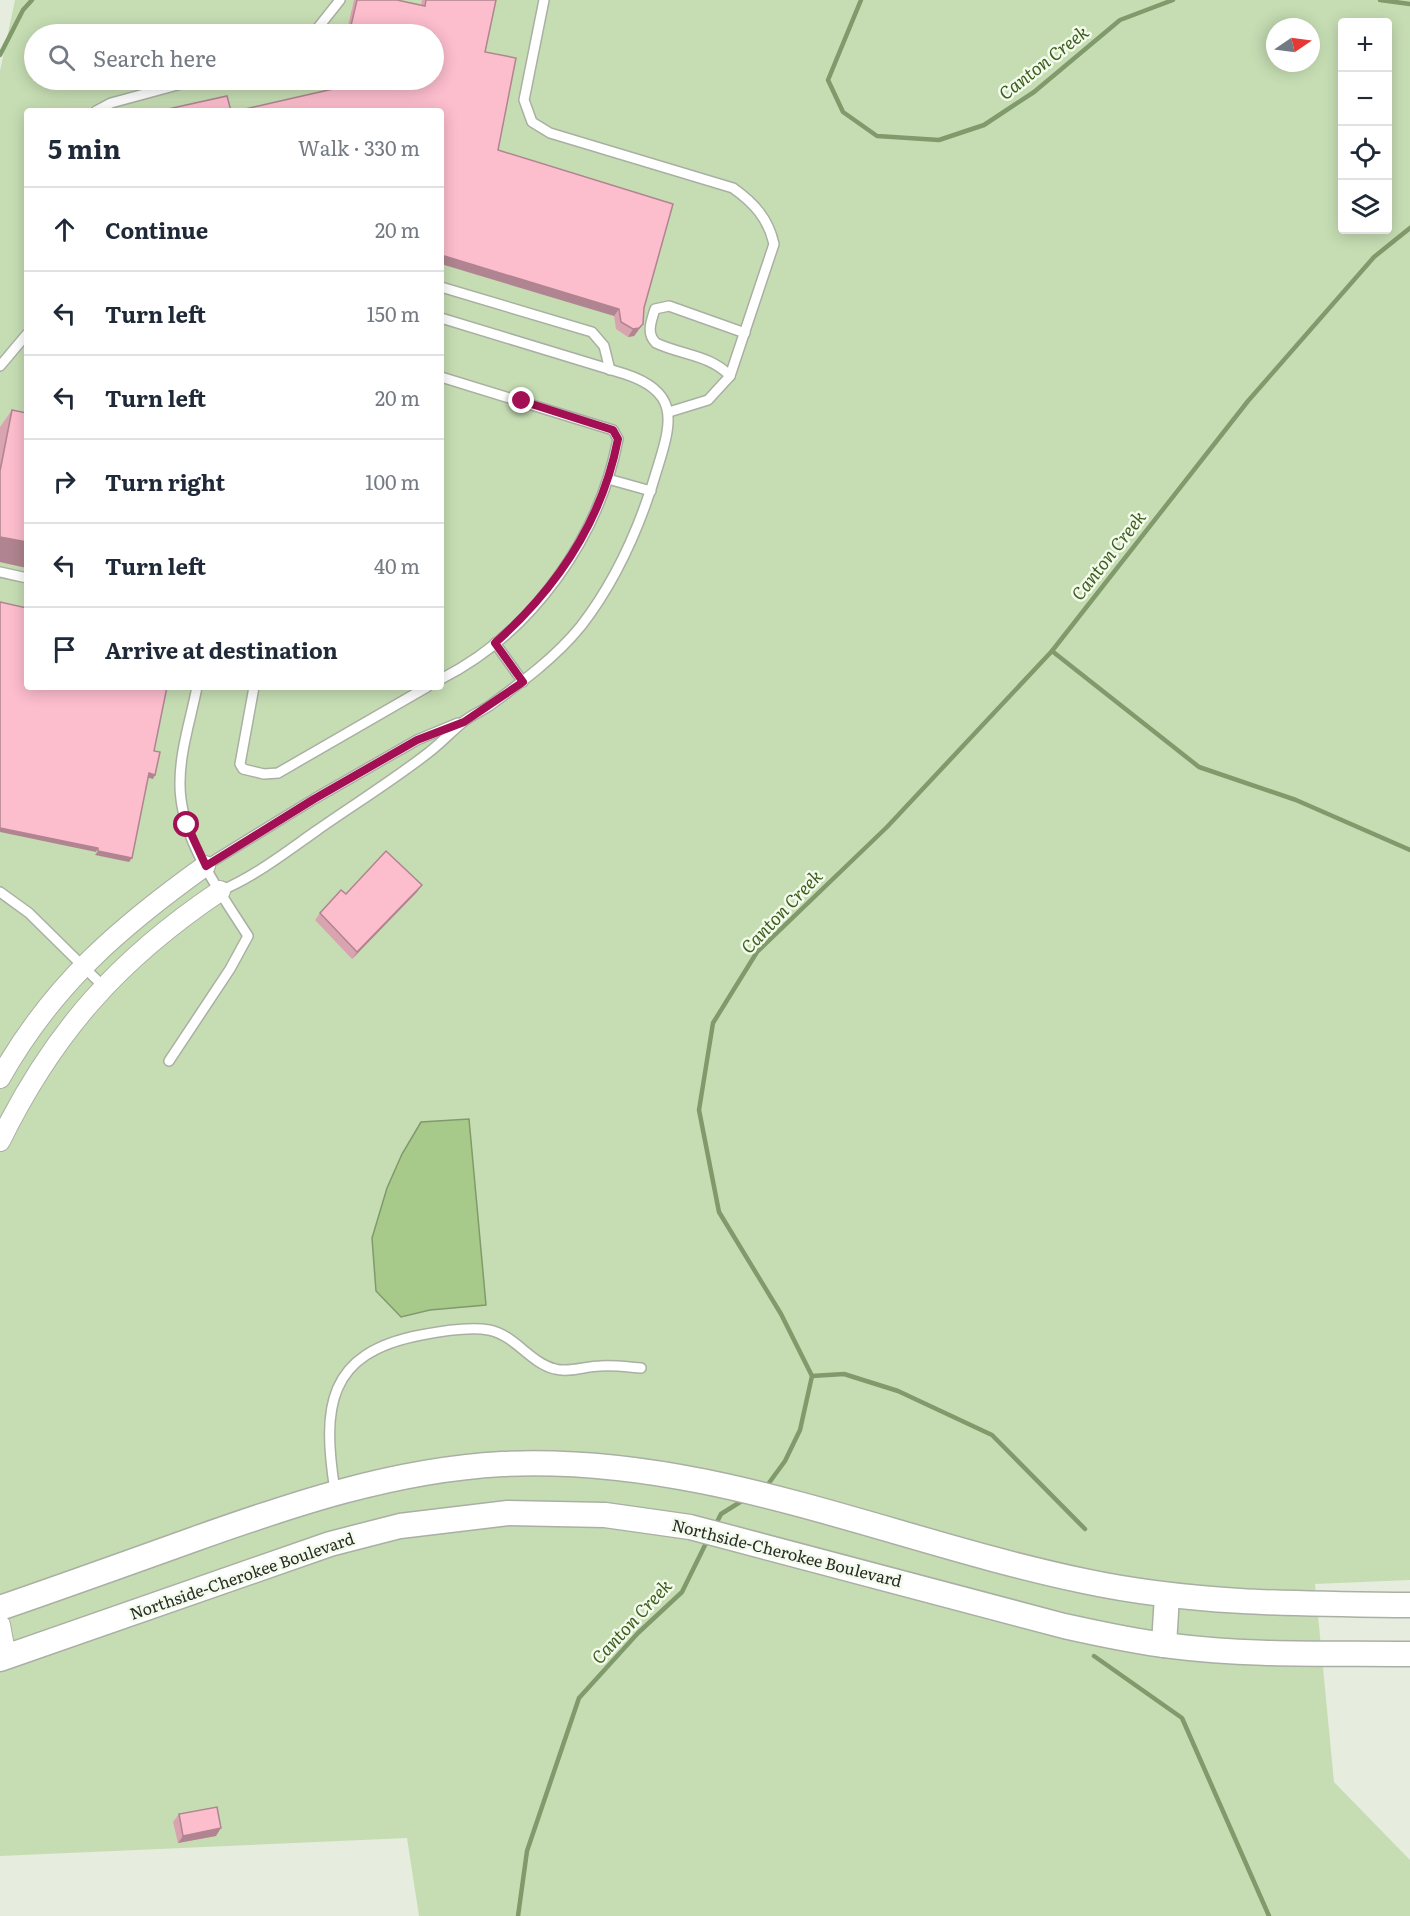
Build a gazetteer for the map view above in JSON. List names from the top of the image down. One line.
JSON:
{"streets":{"street":["Northside-Cherokee Boulevard"]},"water":["Canton Creek"],"north":"right","page":{"map_buttons":["+","−"],"search":"Search here","heading":["5 min","Walk · 330 m"],"list":[["Continue","20 m"],["Turn left","150 m"],["Turn left","20 m"],["Turn right","100 m"],["Turn left","40 m"],"Arrive at destination"]}}
